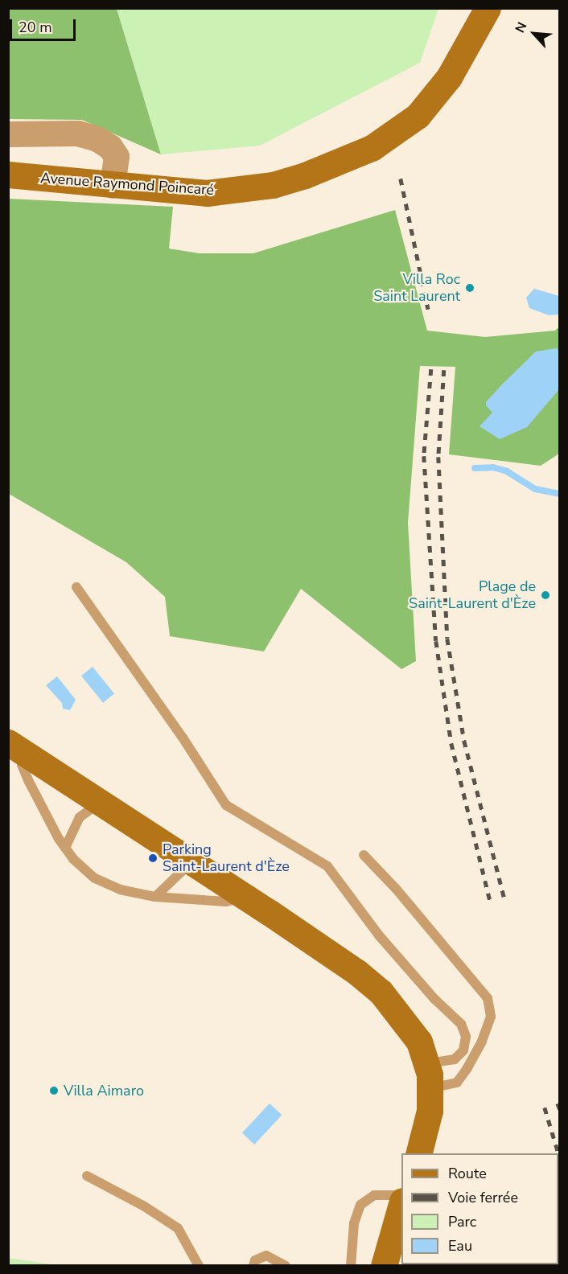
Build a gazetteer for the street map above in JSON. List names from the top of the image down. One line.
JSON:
{"streets":{"main road":["Avenue Raymond Poincaré"]},"places":["Villa Roc Saint Laurent","Plage de Saint-Laurent d'Èze","Parking Saint-Laurent d'Èze","Villa Aimaro"],"legend":["Route","Voie ferrée","Parc","Eau"],"scale_bar":"20 m","north":"top left"}
